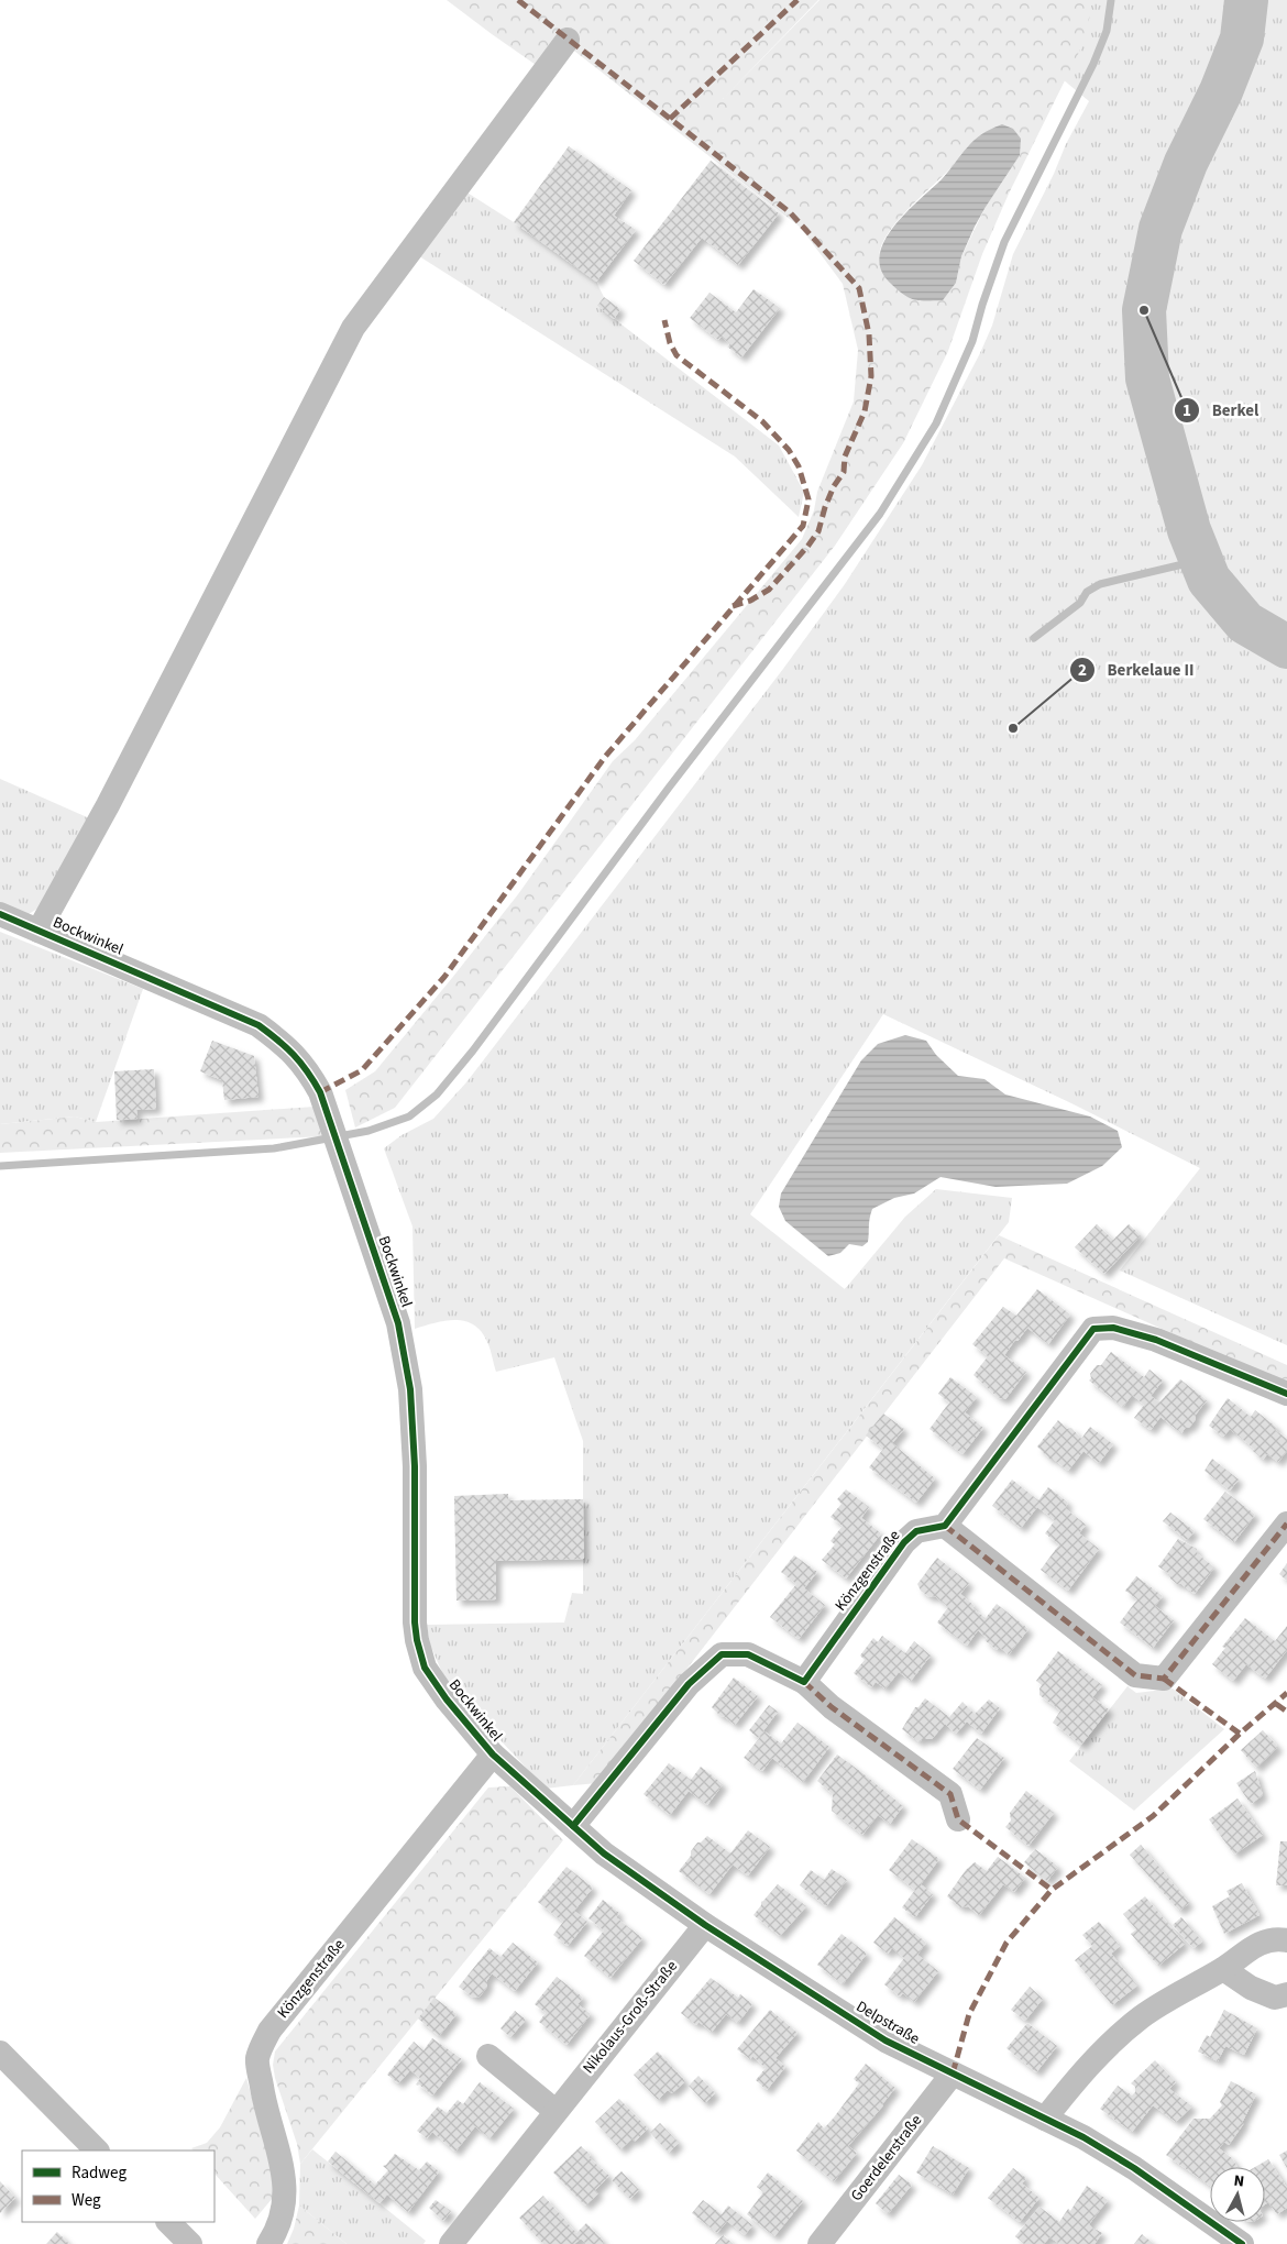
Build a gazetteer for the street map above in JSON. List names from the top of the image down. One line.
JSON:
{"streets":{"street":["Bockwinkel","Könzgenstraße","Nikolaus-Groß-Straße","Delpstraße","Goerdelerstraße"]},"crossings":[["Bockwinkel","Könzgenstraße"],["Bockwinkel","Delpstraße"],["Nikolaus-Groß-Straße","Delpstraße"],["Delpstraße","Goerdelerstraße"]],"places":["Berkel","Berkelaue II"],"legend":["Radweg","Weg"],"north":"top"}
